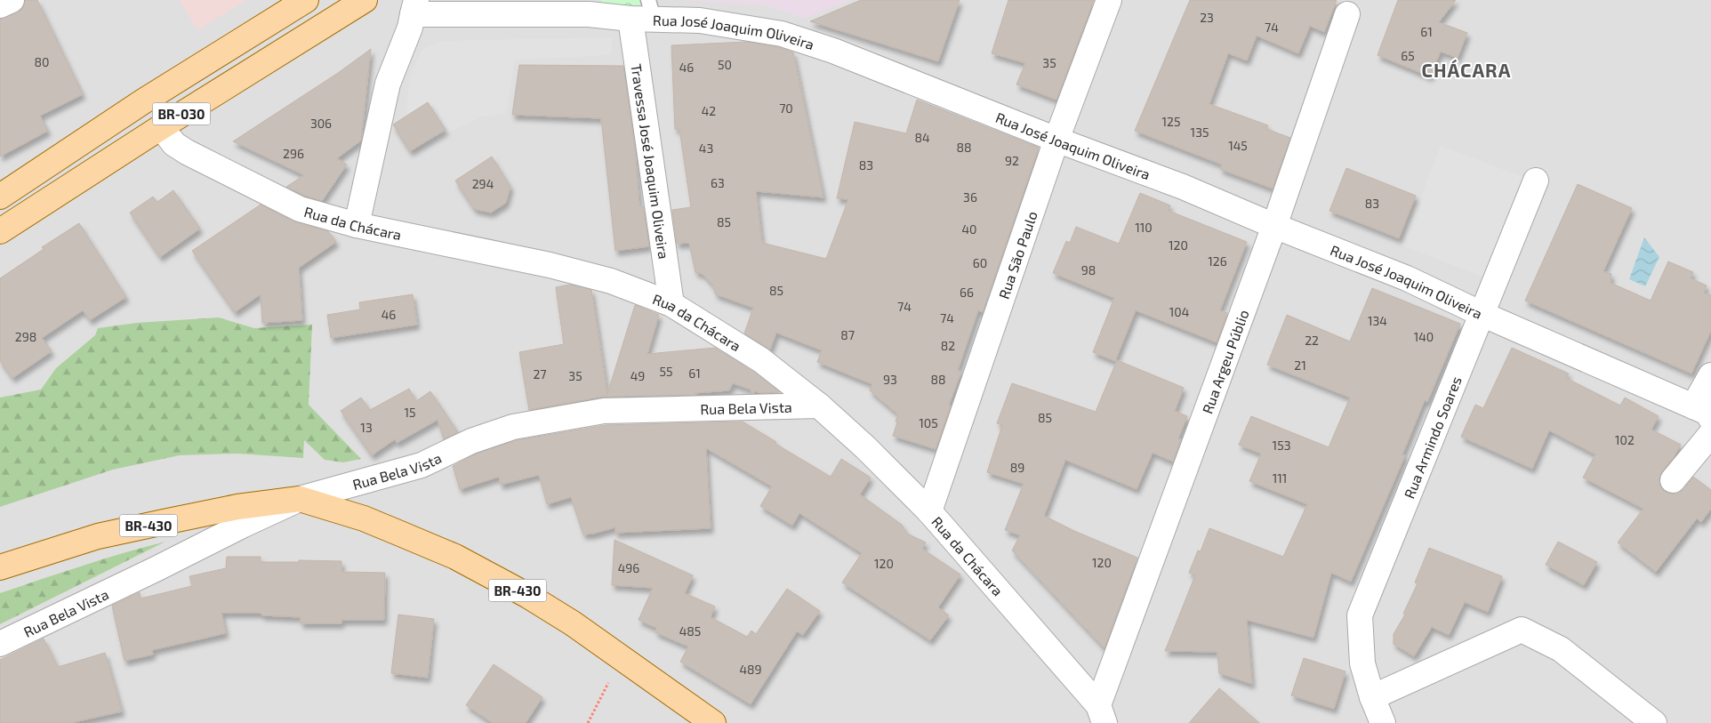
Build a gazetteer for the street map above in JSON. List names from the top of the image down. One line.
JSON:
{"streets":{"main road":["BR-030","BR-430"],"street":["Rua José Joaquim Oliveira","Travessa José Joaquim Oliveira","Rua da Chácara","Rua São Paulo","Rua Argeu Públio","Rua Bela Vista","Rua Armindo Soares"]},"crossings":[["Rua José Joaquim Oliveira","Travessa José Joaquim Oliveira"],["Rua José Joaquim Oliveira","Rua São Paulo"],["Rua José Joaquim Oliveira","Rua Argeu Públio"],["Rua José Joaquim Oliveira","Rua Armindo Soares"],["BR-030","Rua da Chácara"],["Travessa José Joaquim Oliveira","Rua da Chácara"],["Rua da Chácara","Rua São Paulo"],["Rua da Chácara","Rua Argeu Públio"],["Rua da Chácara","Rua Bela Vista"],["Rua Bela Vista","BR-430"]],"districts":["CHÁCARA"],"house_numbers":["23","74","61","65","80","35","50","46","70","42","125","306","135","84","145","88","43","296","92","83","63","294","36","83","85","110","40","120","126","60","98","85","66","74","104","46","74","134","87","298","140","22","82","21","55","61","27","35","49","93","88","15","85","105","13","102","153","89","111","120","120","496","485","489"]}
